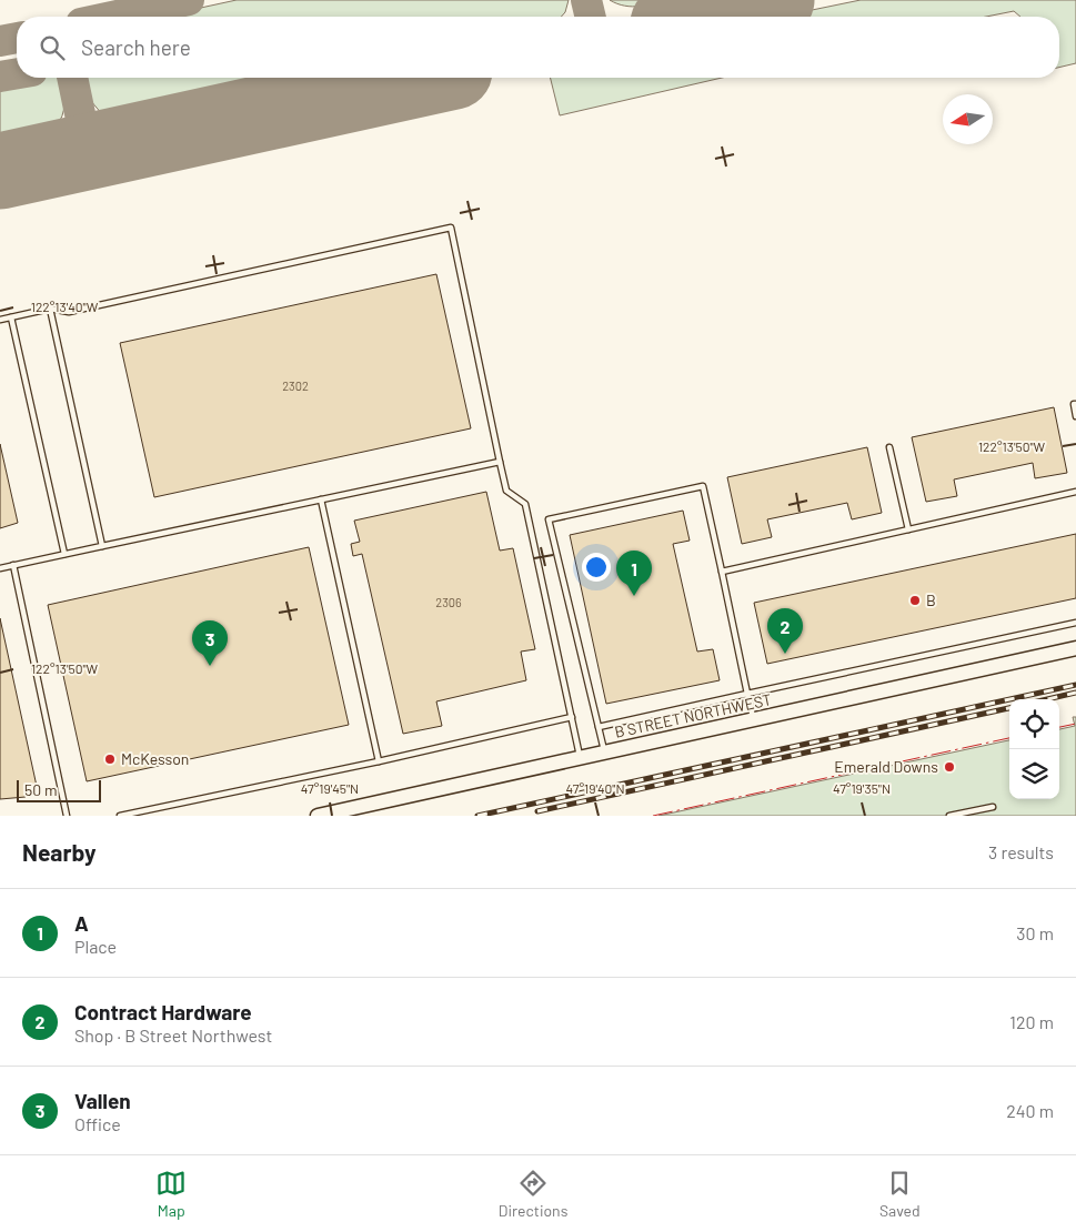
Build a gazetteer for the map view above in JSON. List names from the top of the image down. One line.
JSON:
{"streets":{"street":["B STREET NORTHWEST"]},"places":["B","McKesson","Emerald Downs"],"house_numbers":["2302","2306"],"scale_bar":"50 m","north":"left","page":{"search":"Search here","pins":["1","2","3"],"scale":"50 m","heading":["Nearby","3 results"],"list":[{"mark":"1","name":"A","note":"Place","value":"30 m"},{"mark":"2","name":"Contract Hardware","note":"Shop · B Street Northwest","value":"120 m"},{"mark":"3","name":"Vallen","note":"Office","value":"240 m"}],"nav":["Map","Directions","Saved"]},"coordinates":["122°13'40\"W","122°13'50\"W","47°19'45\"N","47°19'40\"N","47°19'35\"N"]}
